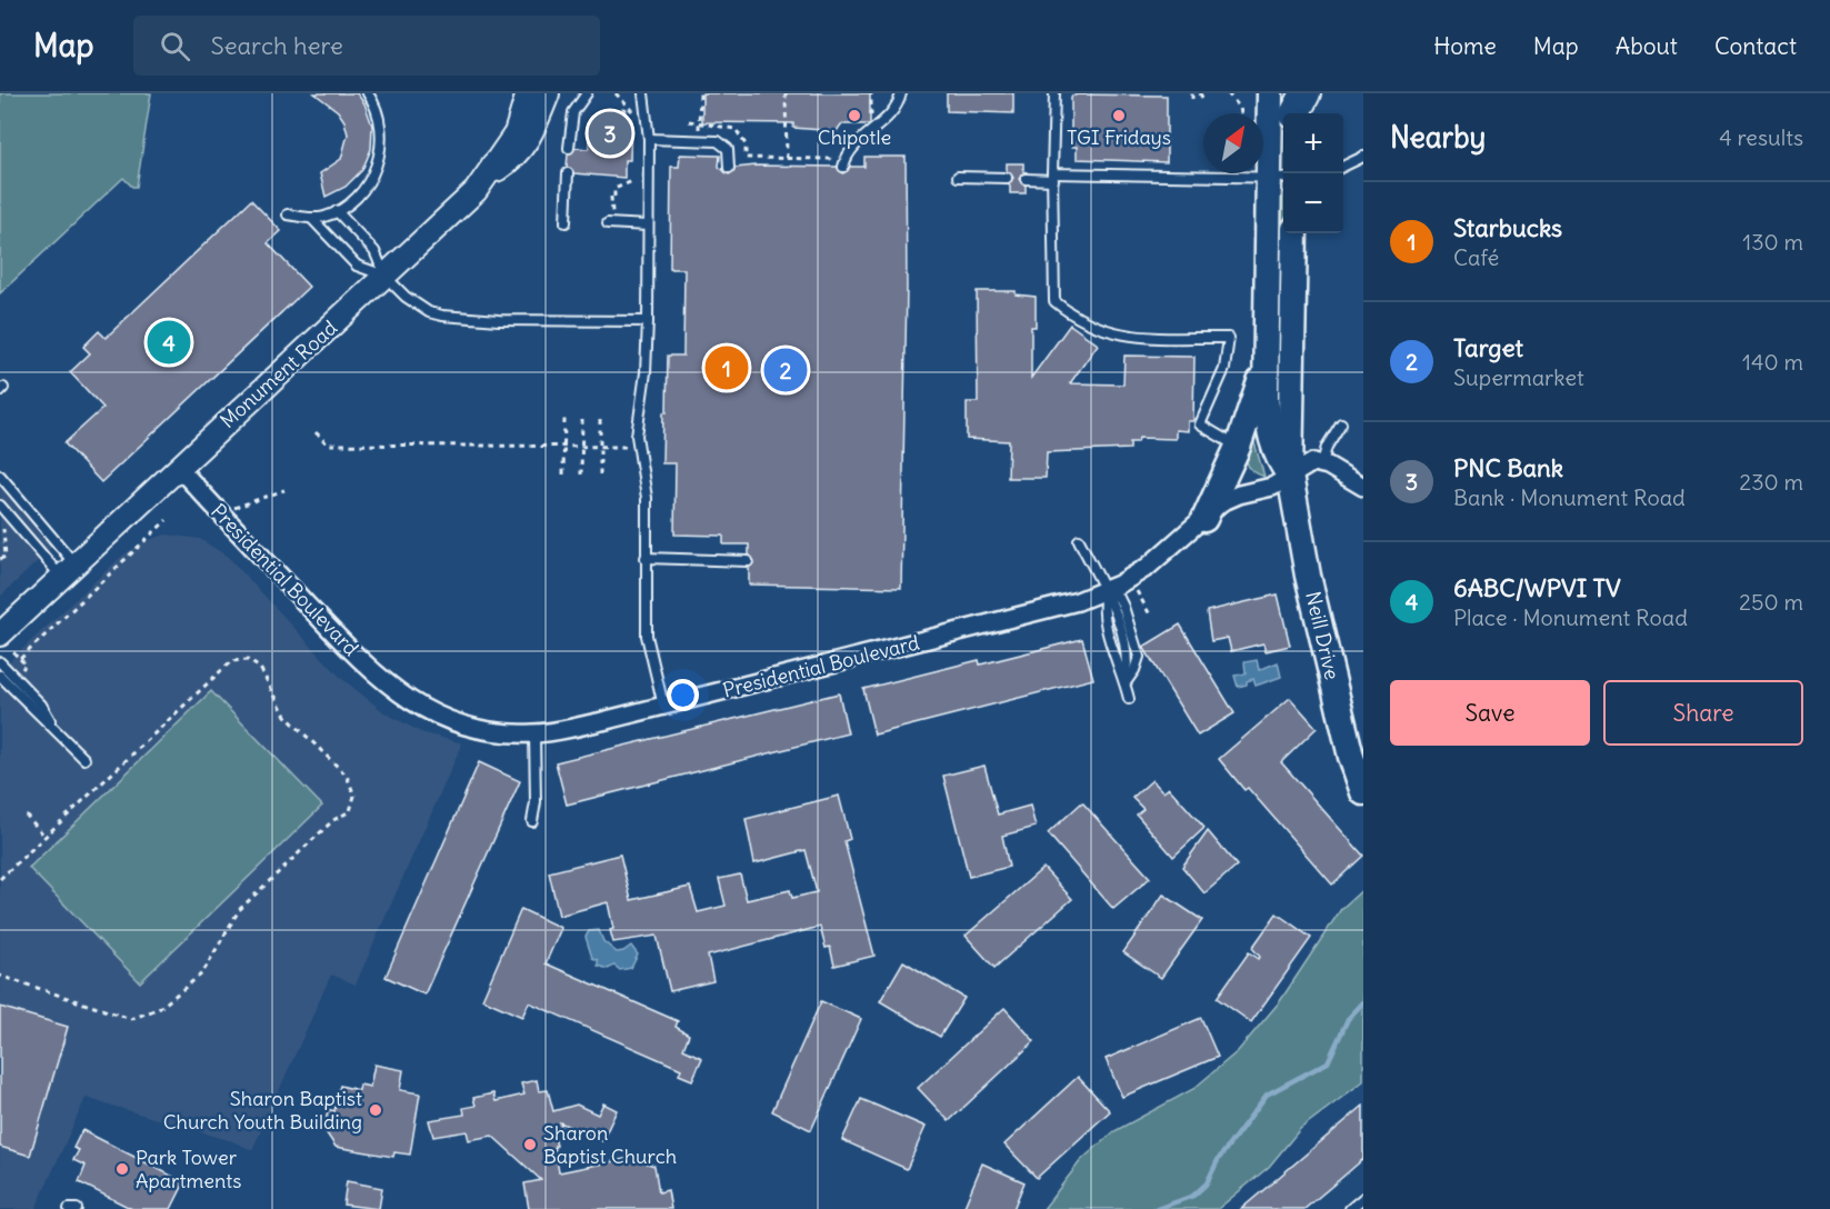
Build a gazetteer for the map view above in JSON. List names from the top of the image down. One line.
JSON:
{"streets":{"main road":["Neill Drive"],"street":["Monument Road","Presidential Boulevard"]},"crossings":[["Monument Road","Presidential Boulevard"],["Presidential Boulevard","Neill Drive"]],"places":["Chipotle","TGI Fridays","Sharon Baptist Church Youth Building","Sharon Baptist Church","Park Tower Apartments"],"north":"top right","page":{"header":"Map","search":"Search here","nav":["Home","Map","About","Contact"],"heading":["Nearby","4 results"],"pins":["3","4","1","2"],"map_buttons":["+","−"],"list":[{"mark":"1","name":"Starbucks","note":"Café","value":"130 m"},{"mark":"2","name":"Target","note":"Supermarket","value":"140 m"},{"mark":"3","name":"PNC Bank","note":"Bank · Monument Road","value":"230 m"},{"mark":"4","name":"6ABC/WPVI TV","note":"Place · Monument Road","value":"250 m"}],"buttons":["Save","Share"]}}
